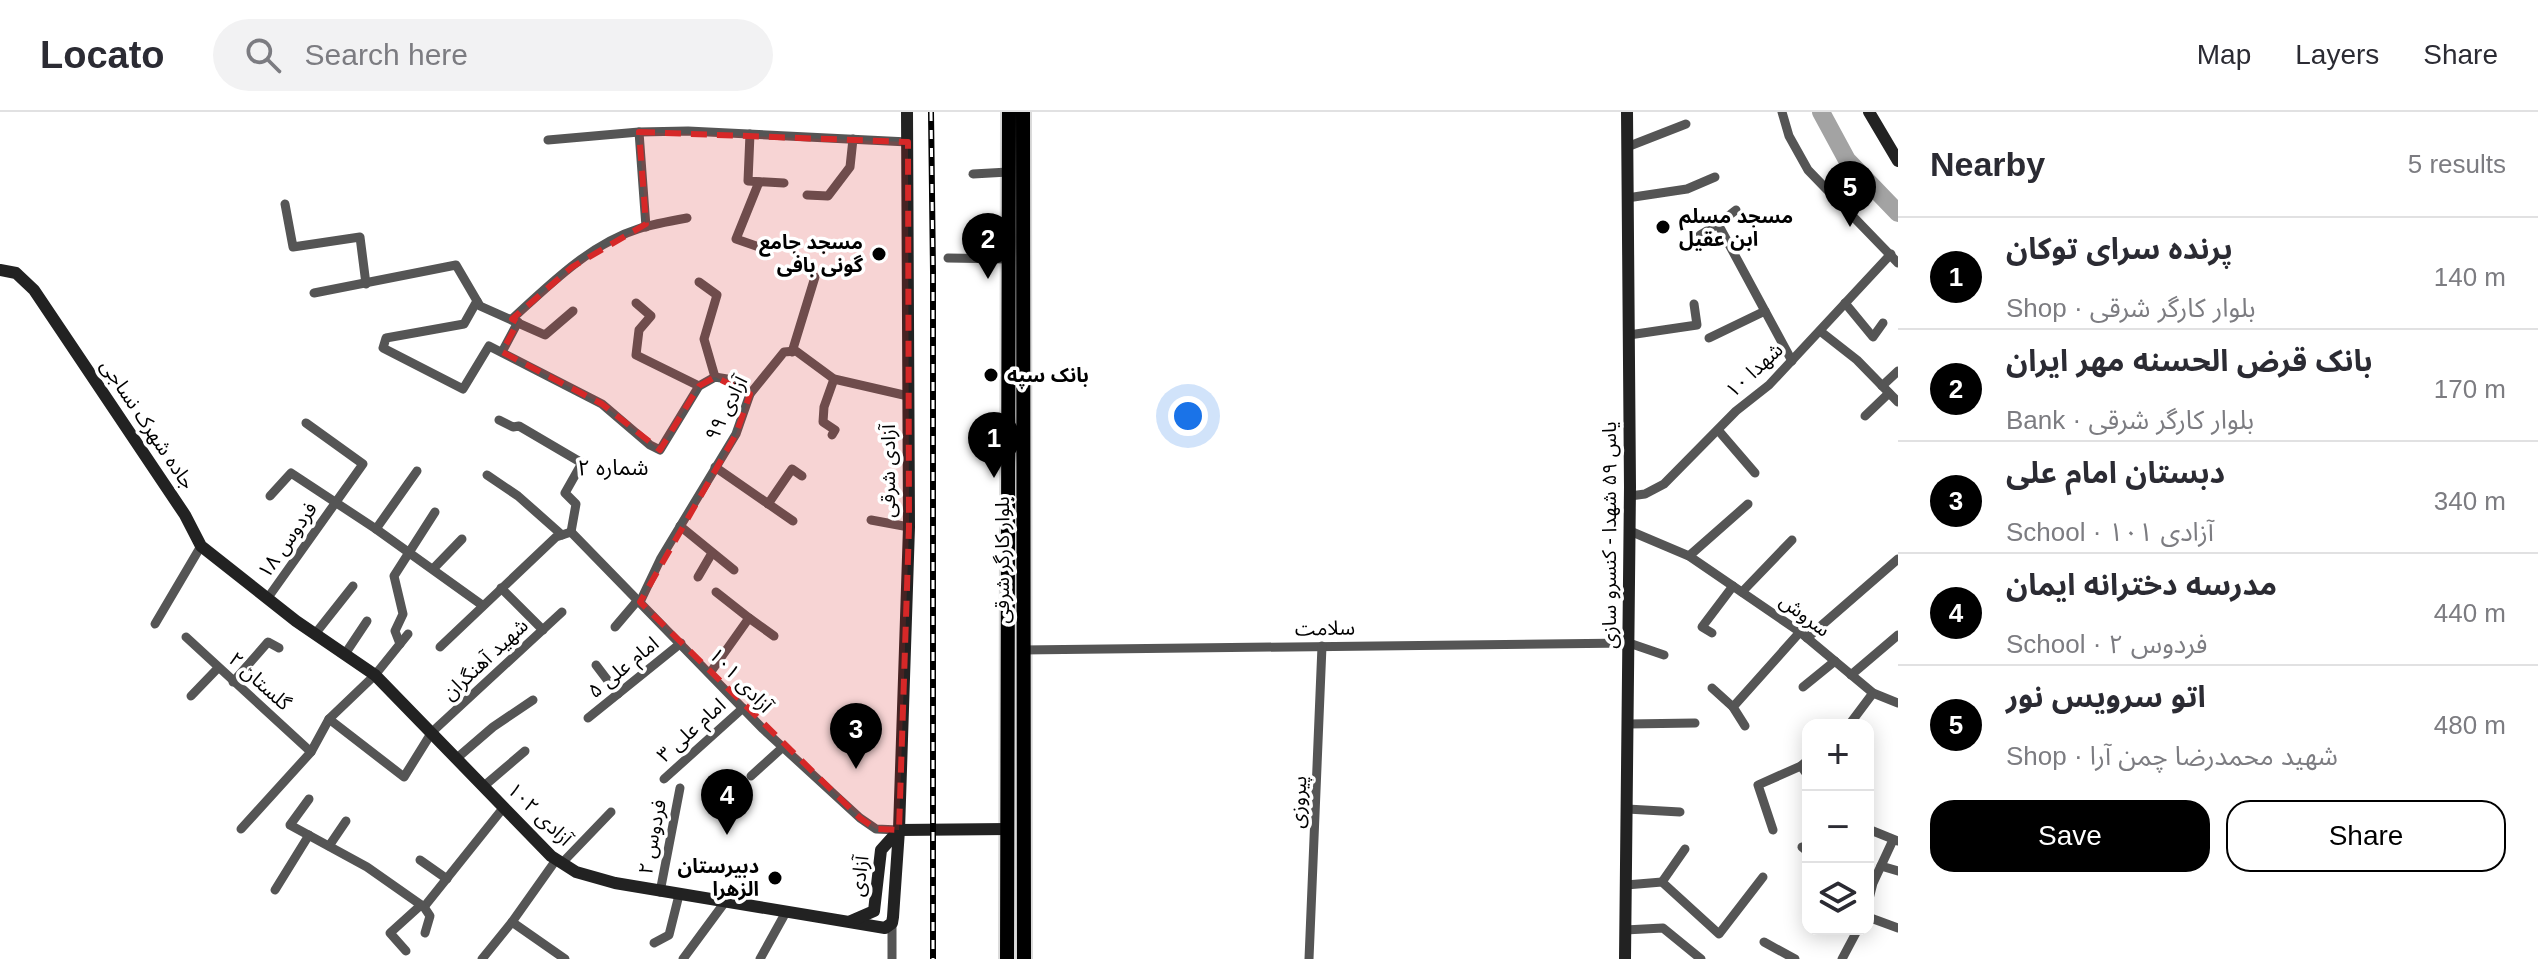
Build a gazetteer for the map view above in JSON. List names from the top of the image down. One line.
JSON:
{"streets":{"main road":["بلوار کارگر شرقی"],"street":["شهدا ۱۰","آزادی ٩٩","جاده شهرک نساجی","آزادی شرقی","یاس ۵۹ شهدا - کنسرو سازی","فردوس ۱۸","سروش","سلامت","شهید آهنگران","امام علی ۵","آزادی ۱۰۱","گلستان ۲","امام علی ۳","پیروزی","آزادی ۱۰۲","فردوس ۲","آزادی"]},"crossings":[["شهدا ۱۰","یاس ۵۹ شهدا - کنسرو سازی"],["آزادی ٩٩","آزادی ۱۰۱"],["جاده شهرک نساجی","فردوس ۱۸"],["جاده شهرک نساجی","آزادی ۱۰۲"],["آزادی شرقی","آزادی ۱۰۱"],["آزادی شرقی","آزادی"],["یاس ۵۹ شهدا - کنسرو سازی","سروش"],["یاس ۵۹ شهدا - کنسرو سازی","سلامت"],["فردوس ۱۸","آزادی ۱۰۲"],["بلوار کارگر شرقی","سلامت"],["سلامت","پیروزی"],["شهید آهنگران","آزادی ۱۰۱"],["شهید آهنگران","آزادی ۱۰۲"],["امام علی ۵","آزادی ۱۰۱"],["آزادی ۱۰۱","امام علی ۳"],["آزادی ۱۰۱","آزادی"],["آزادی ۱۰۲","فردوس ۲"],["آزادی ۱۰۲","آزادی"]],"districts":["شماره ۲"],"places":["مسجد مسلم ابن عقیل","مسجد جامع گونی بافی","بانک سپه","دبیرستان الزهرا"],"page":{"header":"Locato","search":"Search here","nav":["Map","Layers","Share"],"heading":["Nearby","5 results"],"pins":["5","2","1","3","4"],"list":[{"mark":"1","name":"پرنده سرای توکان","note":"Shop · بلوار کارگر شرقی","value":"140 m"},{"mark":"2","name":"بانک قرض الحسنه مهر ایران","note":"Bank · بلوار کارگر شرقی","value":"170 m"},{"mark":"3","name":"دبستان امام علی","note":"School · آزادی ۱۰۱","value":"340 m"},{"mark":"4","name":"مدرسه دخترانه ایمان","note":"School · فردوس ۲","value":"440 m"},{"mark":"5","name":"اتو سرویس نور","note":"Shop · شهید محمدرضا چمن آرا","value":"480 m"}],"map_buttons":["+","−"],"buttons":["Save","Share"]}}
